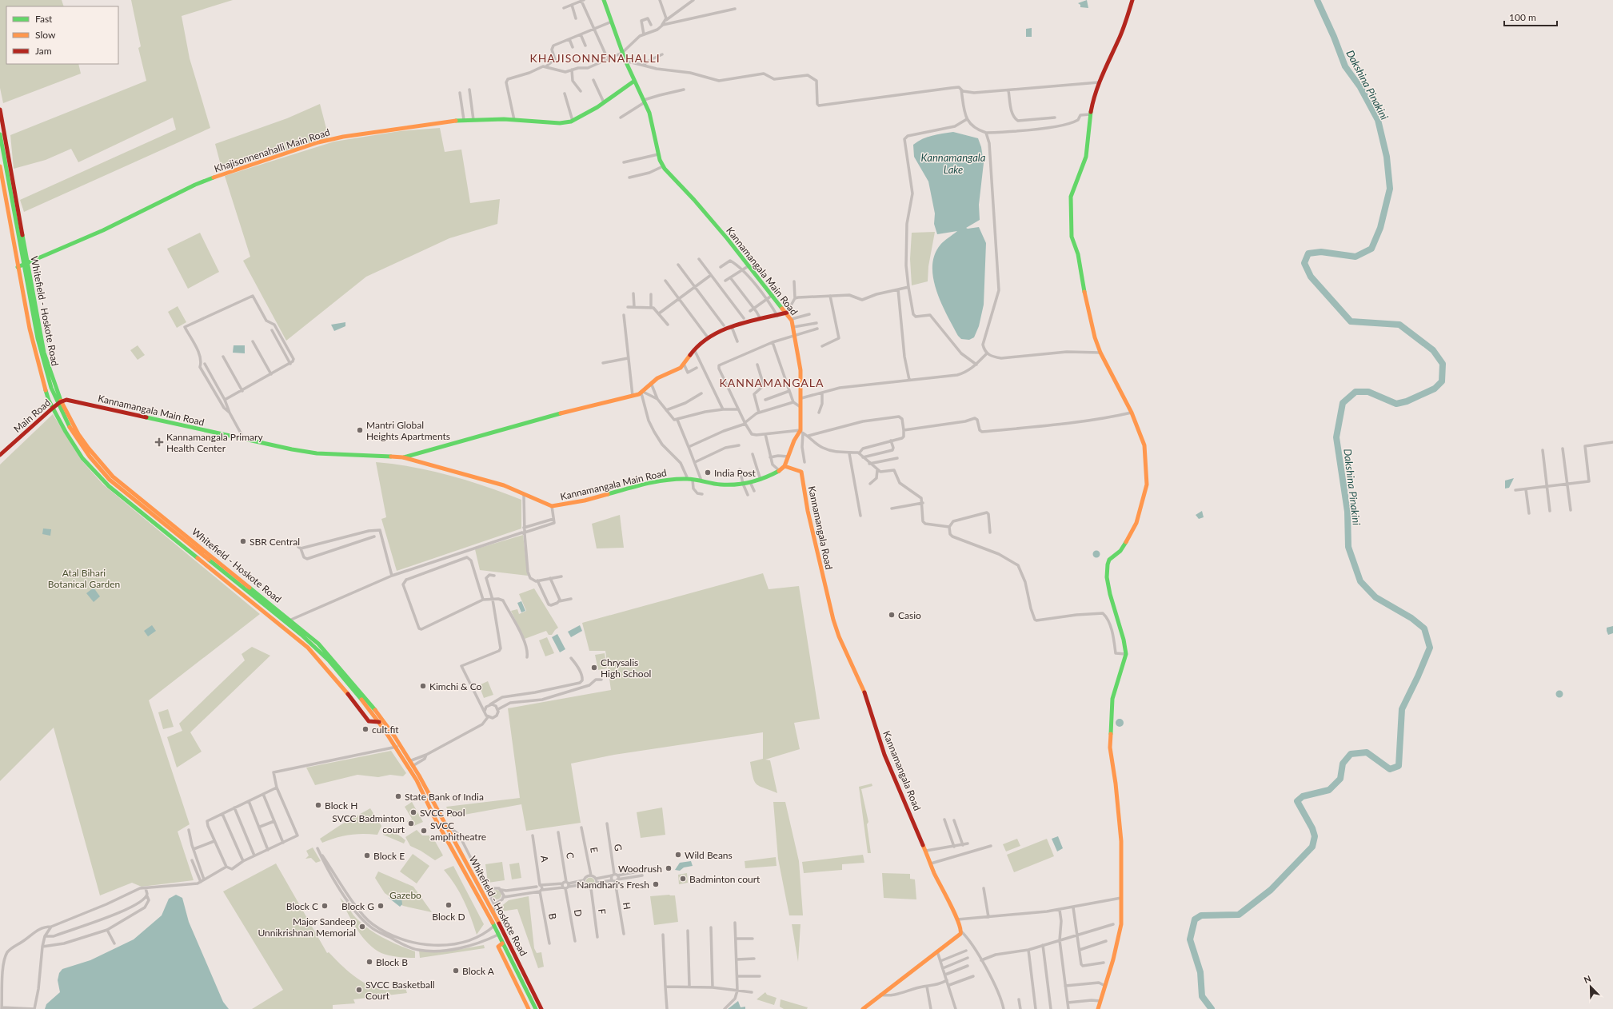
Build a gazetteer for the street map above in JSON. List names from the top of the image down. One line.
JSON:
{"streets":{"street":["Khajisonnenahalli Main Road","Kannamangala Main Road","Whitefield - Hoskote Road","Main Road","Kannamangala Road","G","E","C","A","H","F","D","B"]},"crossings":[["Khajisonnenahalli Main Road","Kannamangala Main Road"],["Khajisonnenahalli Main Road","Whitefield - Hoskote Road"],["Kannamangala Main Road","Whitefield - Hoskote Road"],["Kannamangala Main Road","Main Road"],["Kannamangala Main Road","Kannamangala Road"],["Whitefield - Hoskote Road","Main Road"],["E","F"],["C","D"],["A","B"]],"districts":["KHAJISONNENAHALLI","KANNAMANGALA"],"water":["Dakshina Pinakini","Kannamangala Lake"],"parks":["Atal Bihari Botanical Garden","Gazebo"],"places":{"other":["Mantri Global Heights Apartments","India Post","SBR Central","Casio","Chrysalis High School","Kimchi & Co","cult.fit","State Bank of India","Block H","SVCC Pool","SVCC Badminton court","SVCC amphitheatre","Wild Beans","Block E","Woodrush","Badminton court","Namdhari's Fresh","Block D","Block C","Block G","Major Sandeep Unnikrishnan Memorial","Block B","Block A","SVCC Basketball Court"],"health":["Kannamangala Primary Health Center"]},"legend":["Fast","Slow","Jam"],"scale_bar":"100 m","north":"top left"}
